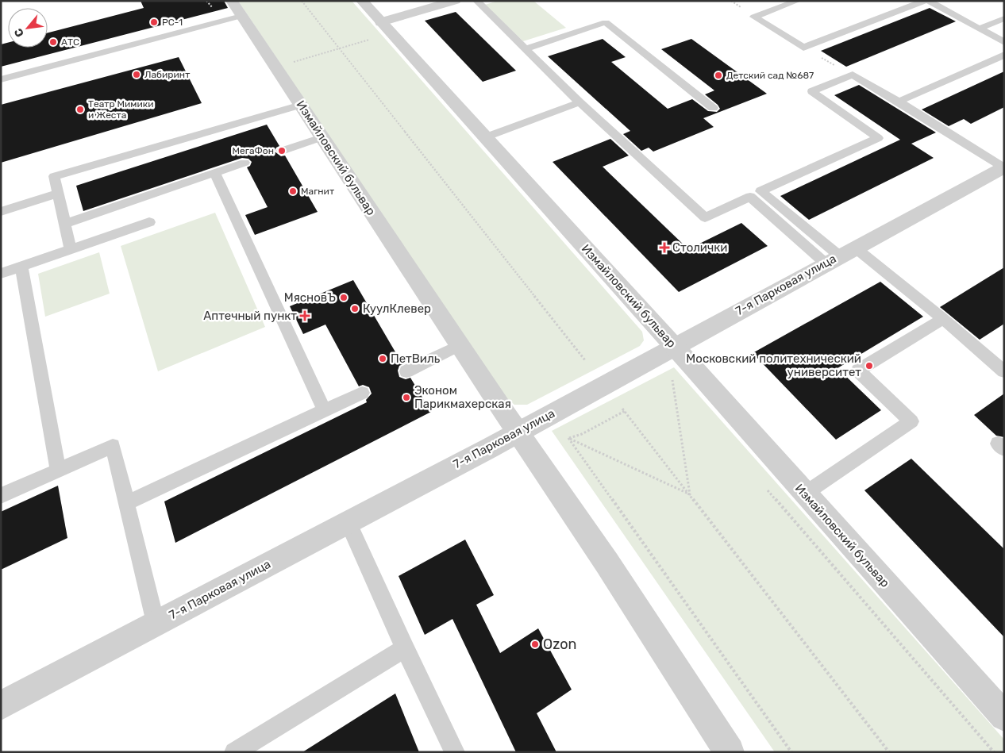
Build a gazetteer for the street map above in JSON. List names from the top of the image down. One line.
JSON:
{"streets":{"street":["Измайловский бульвар","7-я Парковая улица"]},"crossings":[["Измайловский бульвар","7-я Парковая улица"]],"places":{"other":["PC-1","АТС","Лабиринт","Детский сад №687","Театр Мимики и Жеста","МегаФон","Магнит","МясновЪ","КуулКлевер","ПетВиль","Московский политехнический университет","Эконом Парикмахерская","Ozon"],"health":["Столички","Аптечный пункт"]},"north":"bottom left"}
